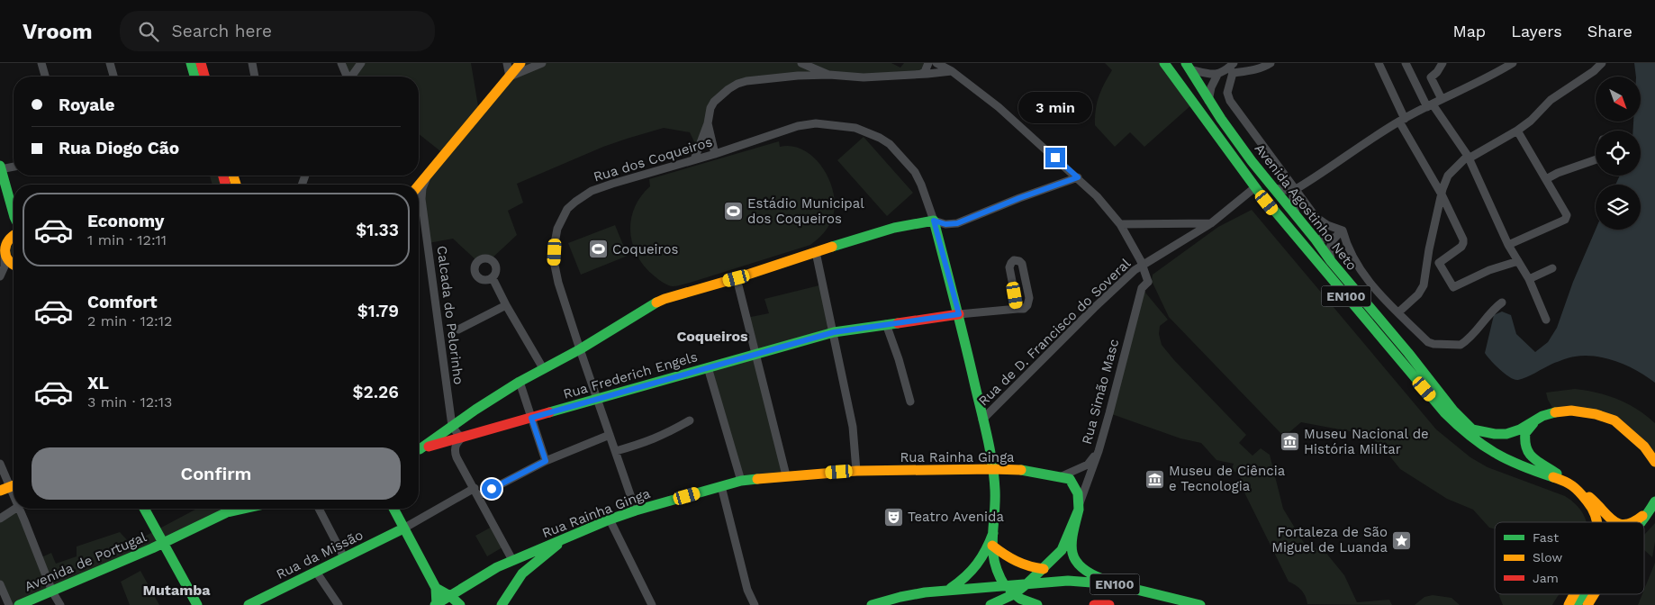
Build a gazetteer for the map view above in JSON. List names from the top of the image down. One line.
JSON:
{"streets":{"main road":["Avenida Agostinho Neto","EN100","Rua Frederich Engels","Rua Rainha Ginga","Rua da Missão","Avenida de Portugal"],"street":["Rua dos Coqueiros","Calcada do Pelorinho","Rua de D. Francisco do Soveral","Rua Simão Masc"]},"crossings":[["Rua dos Coqueiros","Rua Frederich Engels"],["Rua dos Coqueiros","Rua Rainha Ginga"],["Avenida Agostinho Neto","Rua de D. Francisco do Soveral"],["Rua Simão Masc","Rua Rainha Ginga"]],"districts":["Coqueiros","Mutamba"],"places":{"sports":["Estádio Municipal dos Coqueiros","Coqueiros"],"museum":["Museu Nacional de História Militar","Museu de Ciência e Tecnologia"],"theatre":["Teatro Avenida"],"place":["Fortaleza de São Miguel de Luanda"]},"legend":["Fast","Slow","Jam"],"north":"bottom right","page":{"header":"Vroom","search":"Search here","nav":["Map","Layers","Share"],"banner":["Royale","Rua Diogo Cão"],"bubble":"3 min","list":[{"name":"Economy","note":"1 min · 12:11","value":"$1.33"},{"name":"Comfort","note":"2 min · 12:12","value":"$1.79"},{"name":"XL","note":"3 min · 12:13","value":"$2.26"}],"buttons":"Confirm"}}
